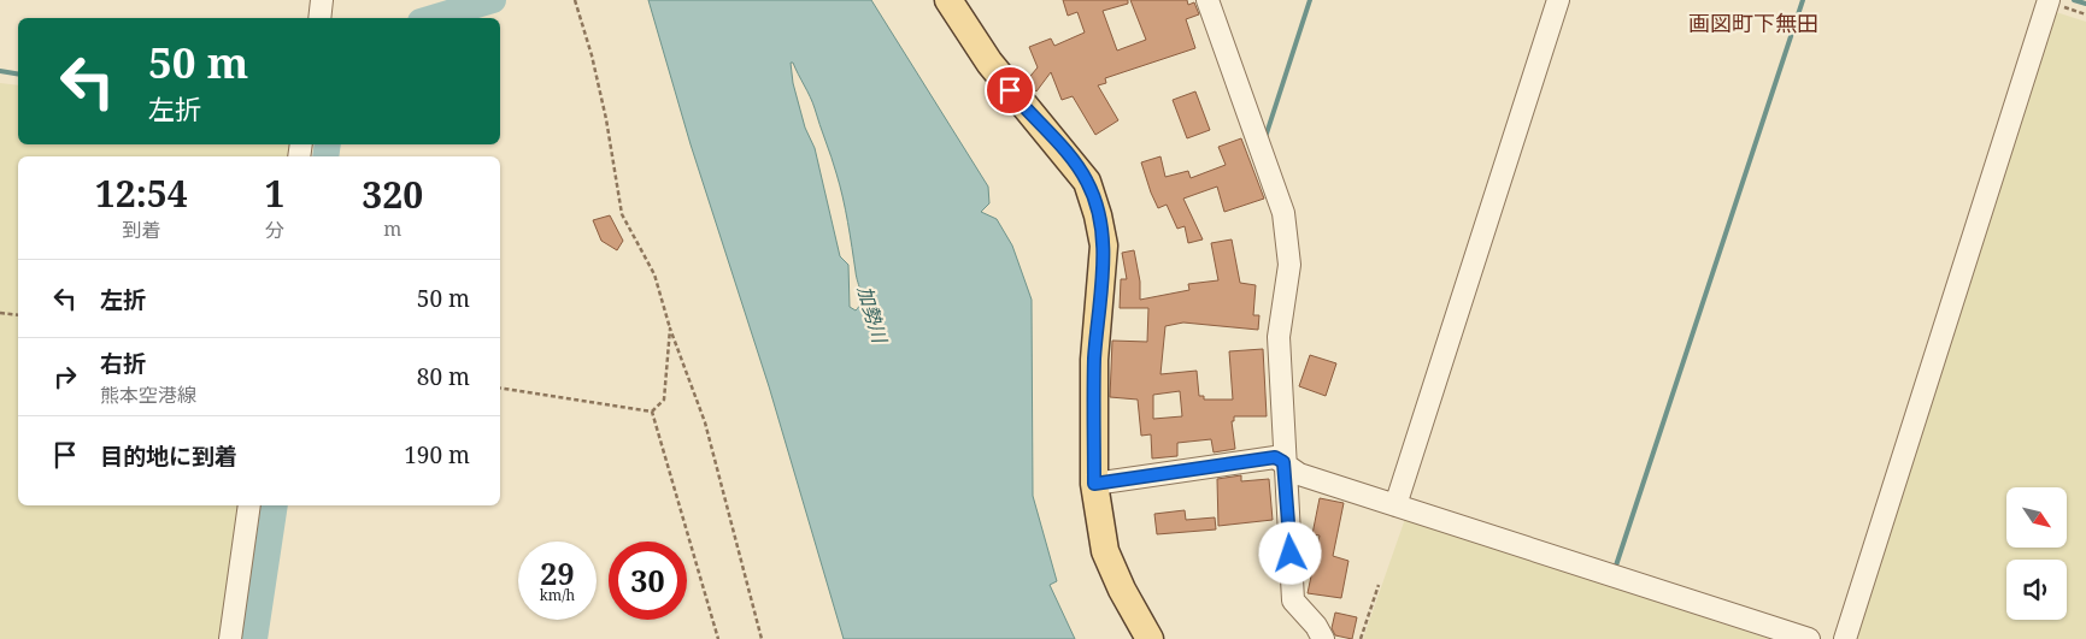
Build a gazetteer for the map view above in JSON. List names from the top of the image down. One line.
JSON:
{"districts":["画図町下無田"],"water":["加勢川"],"north":"bottom right","page":{"turn":["50 m","左折"],"eta":["12:54","到着","1","分","320","m"],"list":[{"name":"左折","value":"50 m"},{"name":"右折","note":"熊本空港線","value":"80 m"},{"name":"目的地に到着","value":"190 m"}],"speed":"29 km/h","limit":"30"}}
